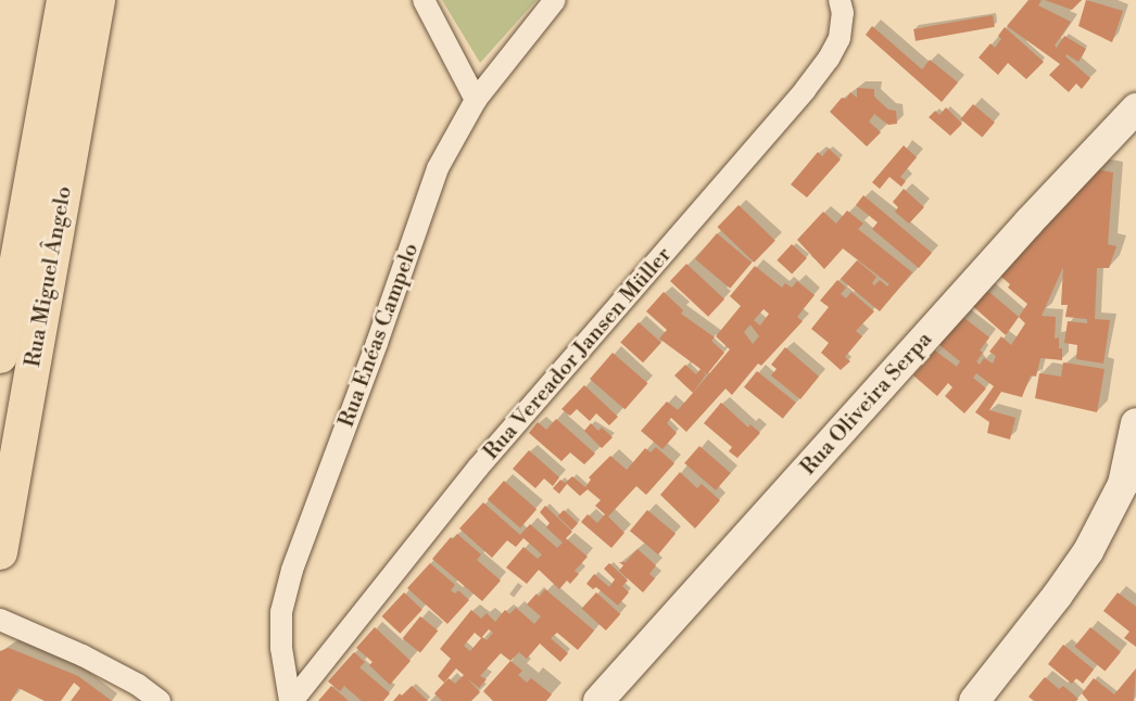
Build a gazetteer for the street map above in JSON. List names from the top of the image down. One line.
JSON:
{"streets":{"main road":["Rua Miguel Ângelo"],"street":["Rua Enéas Campelo","Rua Vereador Jansen Müller","Rua Oliveira Serpa"]},"crossings":[["Rua Enéas Campelo","Rua Vereador Jansen Müller"]]}
